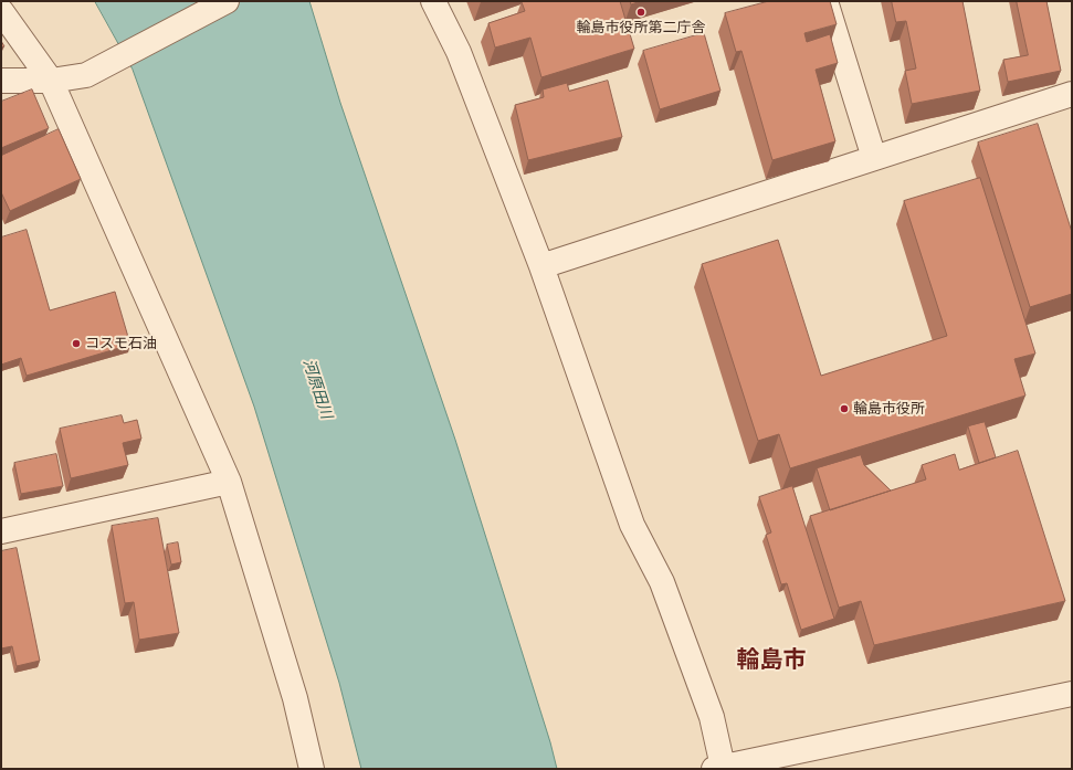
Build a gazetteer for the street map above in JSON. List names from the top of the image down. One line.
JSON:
{"districts":["輪島市"],"water":["河原田川"],"places":["輪島市役所第二庁舎","コスモ石油","輪島市役所"]}
